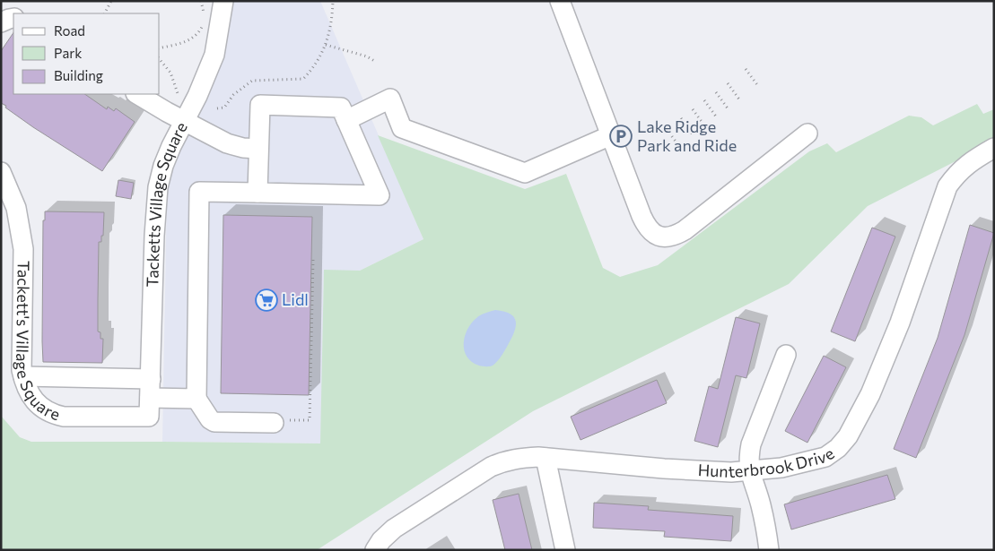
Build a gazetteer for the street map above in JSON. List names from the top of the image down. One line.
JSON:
{"streets":{"street":["Tacketts Village Square","Tackett's Village Square","Hunterbrook Drive"]},"crossings":[["Tacketts Village Square","Tackett's Village Square"]],"places":{"parking":["Lake Ridge Park and Ride"],"supermarket":["Lidl"]},"legend":["Road","Park","Building"]}
